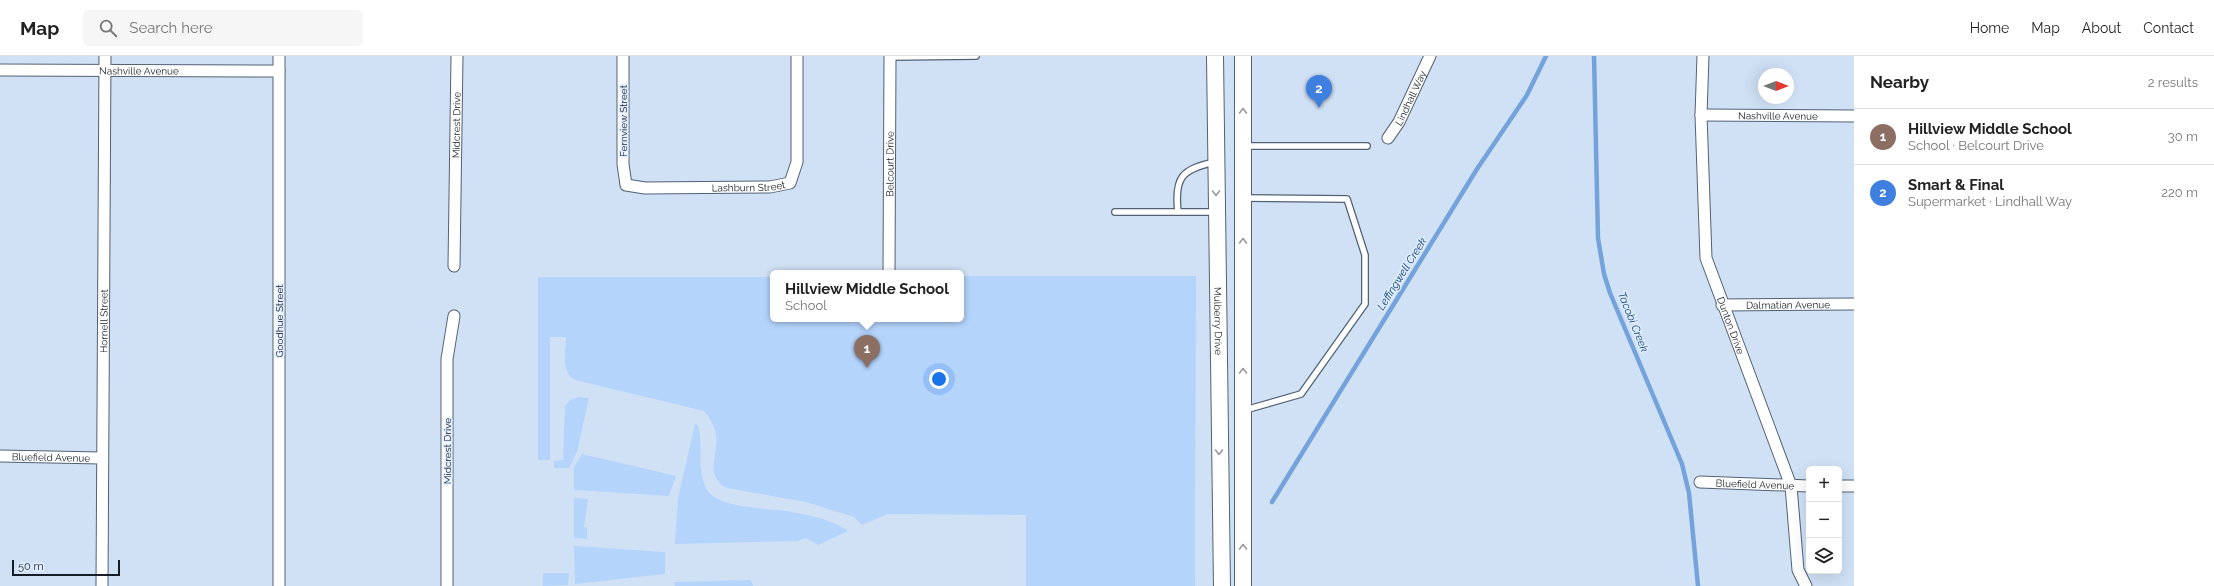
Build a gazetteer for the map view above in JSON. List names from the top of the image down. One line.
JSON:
{"streets":{"street":["Nashville Avenue","Lindhall Way","Fernview Street","Midcrest Drive","Belcourt Drive","Lashburn Street","Dalmatian Avenue","Hornell Street","Goodhue Street","Mulberry Drive","Dunton Drive","Bluefield Avenue"]},"crossings":[["Nashville Avenue","Hornell Street"],["Nashville Avenue","Goodhue Street"],["Nashville Avenue","Dunton Drive"],["Fernview Street","Lashburn Street"],["Dalmatian Avenue","Dunton Drive"],["Hornell Street","Bluefield Avenue"],["Dunton Drive","Bluefield Avenue"]],"water":["Leffingwell Creek","Tacobi Creek"],"scale_bar":"50 m","north":"right","page":{"header":"Map","search":"Search here","nav":["Home","Map","About","Contact"],"heading":["Nearby","2 results"],"pins":["2","1"],"list":[{"mark":"1","name":"Hillview Middle School","note":"School · Belcourt Drive","value":"30 m"},{"mark":"2","name":"Smart & Final","note":"Supermarket · Lindhall Way","value":"220 m"}],"popup":["Hillview Middle School","School"],"map_buttons":["+","−"],"scale":"50 m"}}
